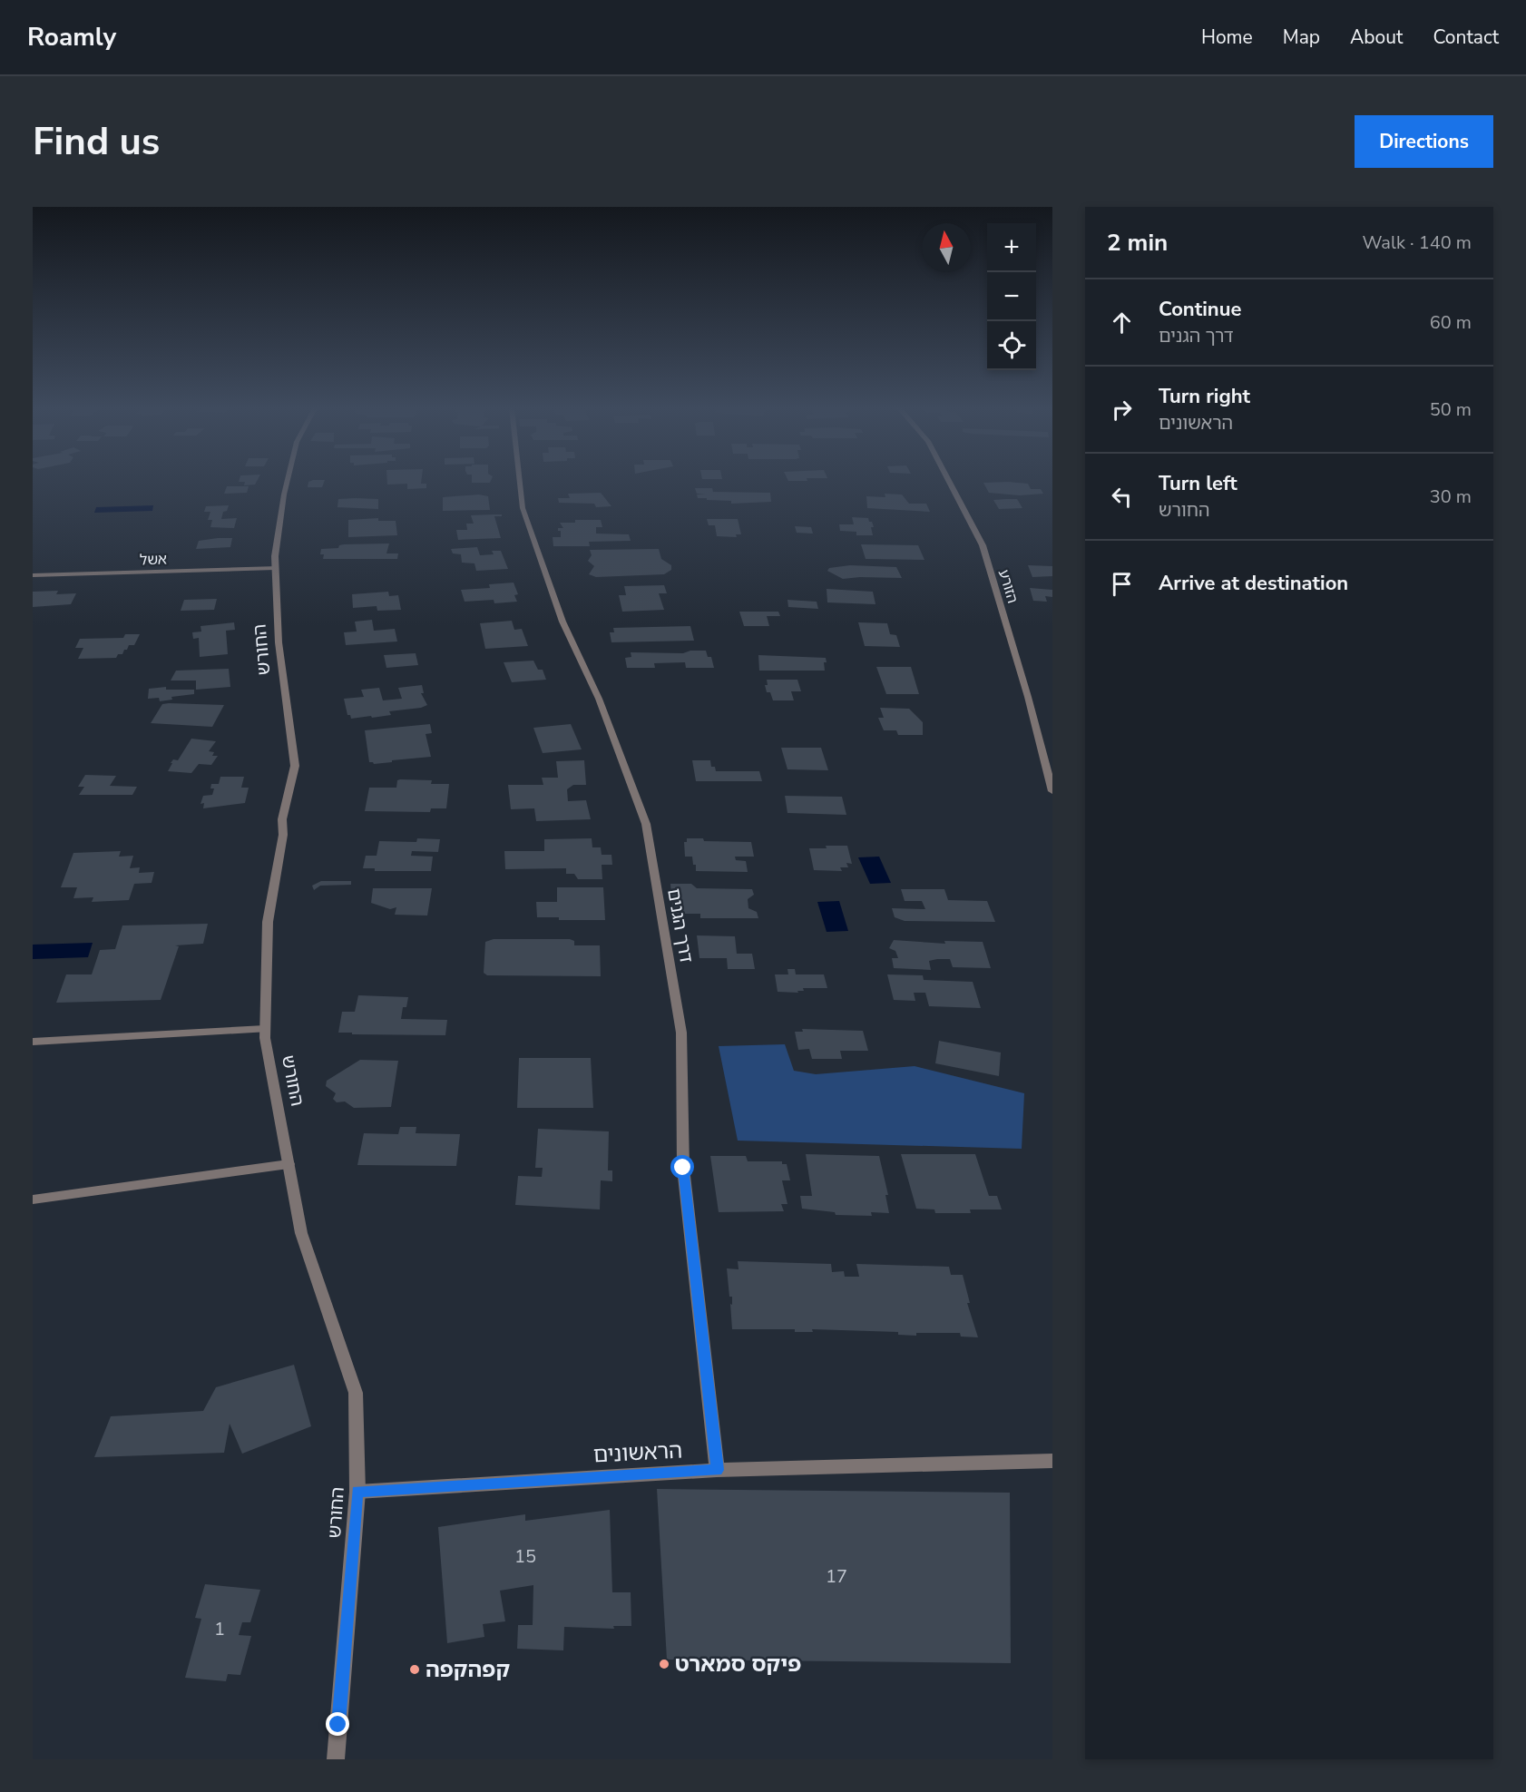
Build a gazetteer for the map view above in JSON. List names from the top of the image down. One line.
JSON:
{"streets":{"street":["אשל","הזורע","החורש","דרך הגנים","הראשונים"]},"crossings":[["אשל","החורש"],["החורש","הראשונים"],["דרך הגנים","הראשונים"]],"places":["פיקס סמארט","קפהקפה"],"house_numbers":["15","17","1"],"north":"top","page":{"header":"Roamly","nav":["Home","Map","About","Contact"],"buttons":"Directions","title":"Find us","heading":["2 min","Walk · 140 m"],"map_buttons":["+","−"],"list":[["Continue","דרך הגנים","60 m"],["Turn right","הראשונים","50 m"],["Turn left","החורש","30 m"],"Arrive at destination"]}}
